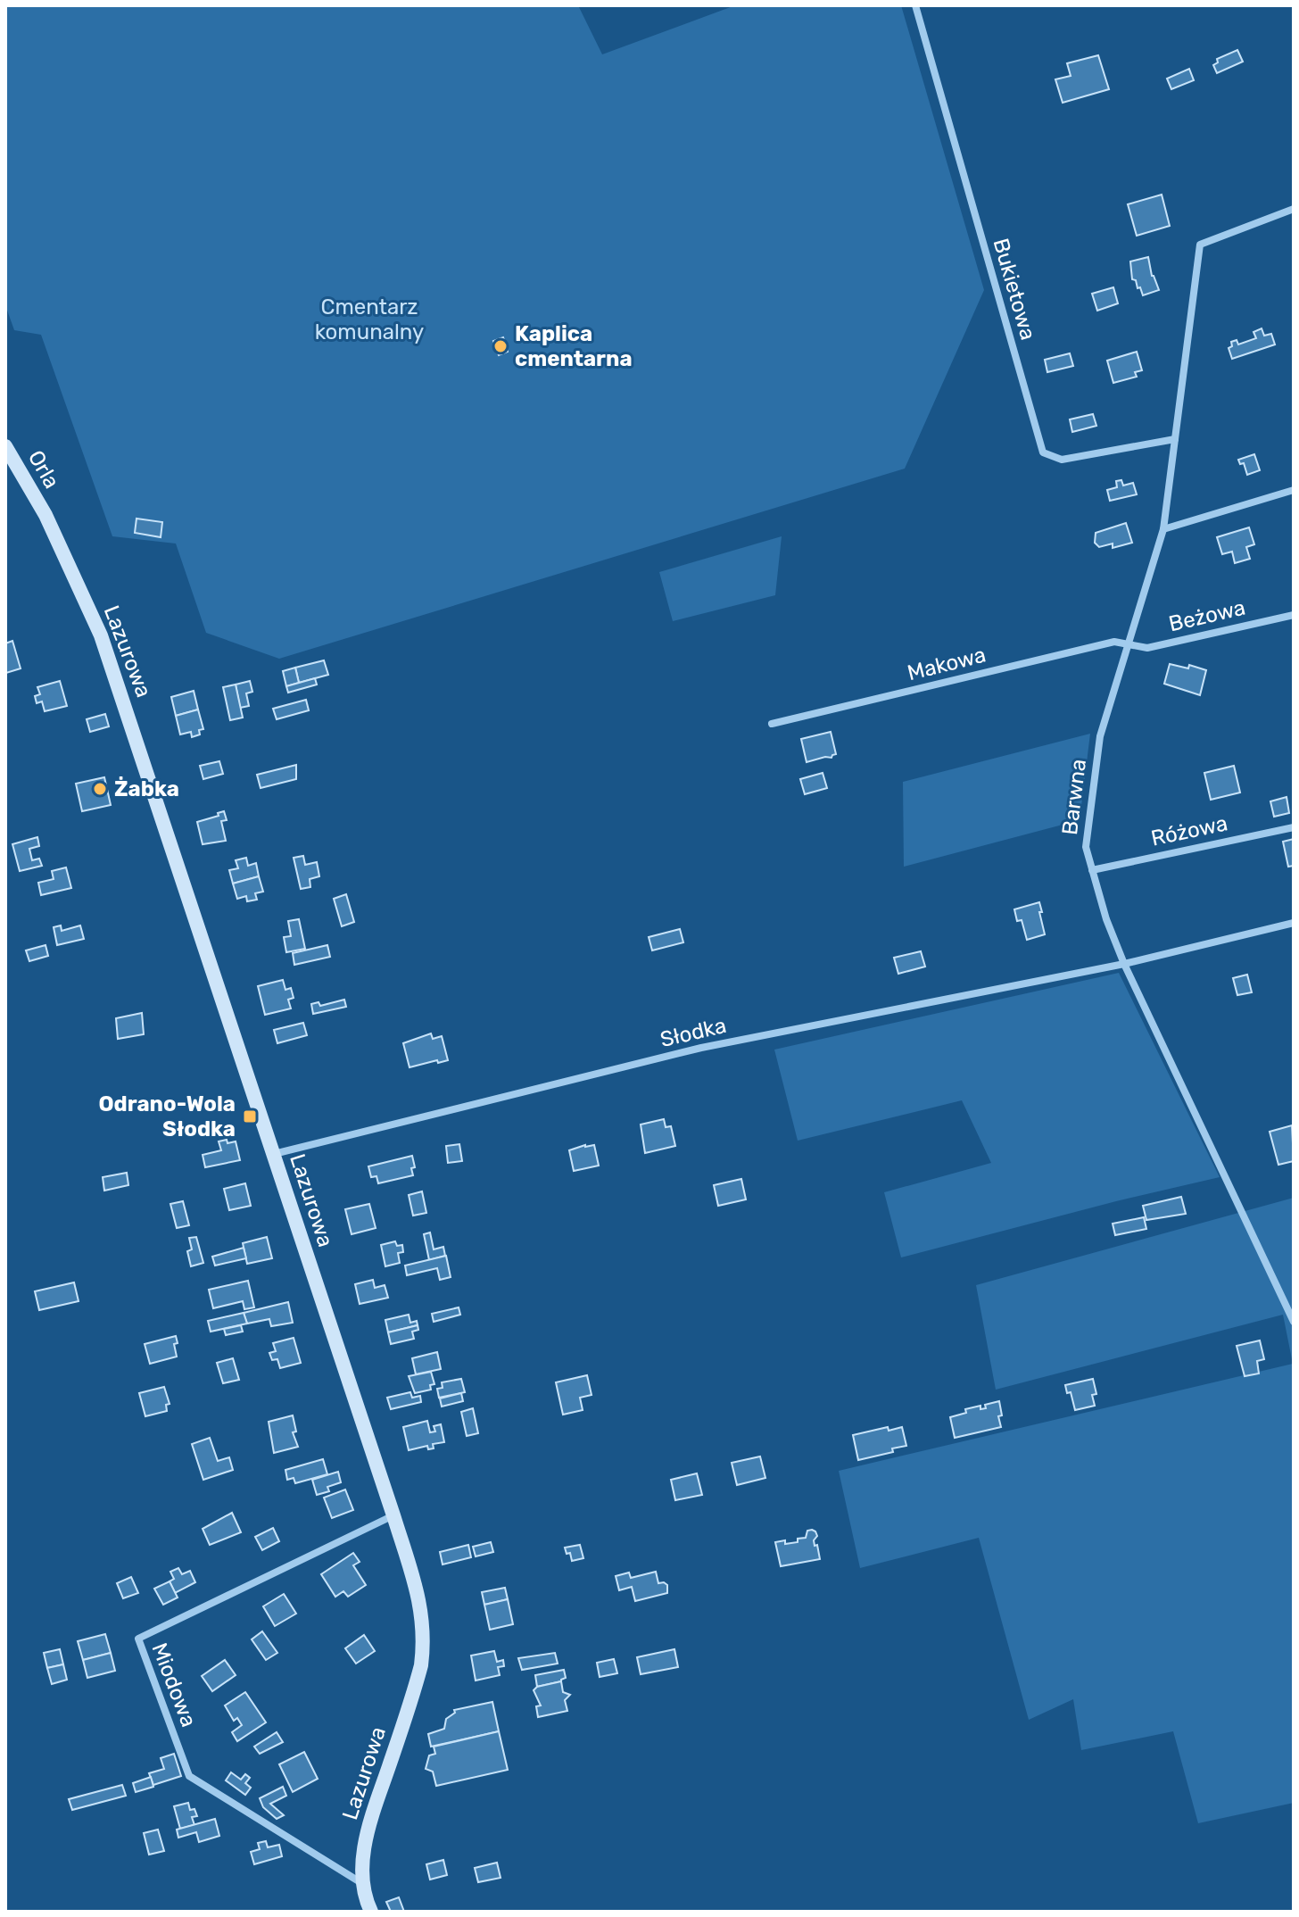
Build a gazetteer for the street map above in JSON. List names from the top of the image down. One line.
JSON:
{"streets":{"street":["Bukietowa","Orla","Beżowa","Lazurowa","Makowa","Barwna","Różowa","Słodka","Miodowa"]},"crossings":[["Bukietowa","Barwna"],["Orla","Lazurowa"],["Beżowa","Makowa"],["Beżowa","Barwna"],["Lazurowa","Słodka"],["Lazurowa","Miodowa"],["Makowa","Barwna"],["Barwna","Różowa"],["Barwna","Słodka"]],"parks":["Cmentarz komunalny"],"places":{"other":["Kaplica cmentarna","Żabka"],"transit":["Odrano-Wola Słodka"]}}
